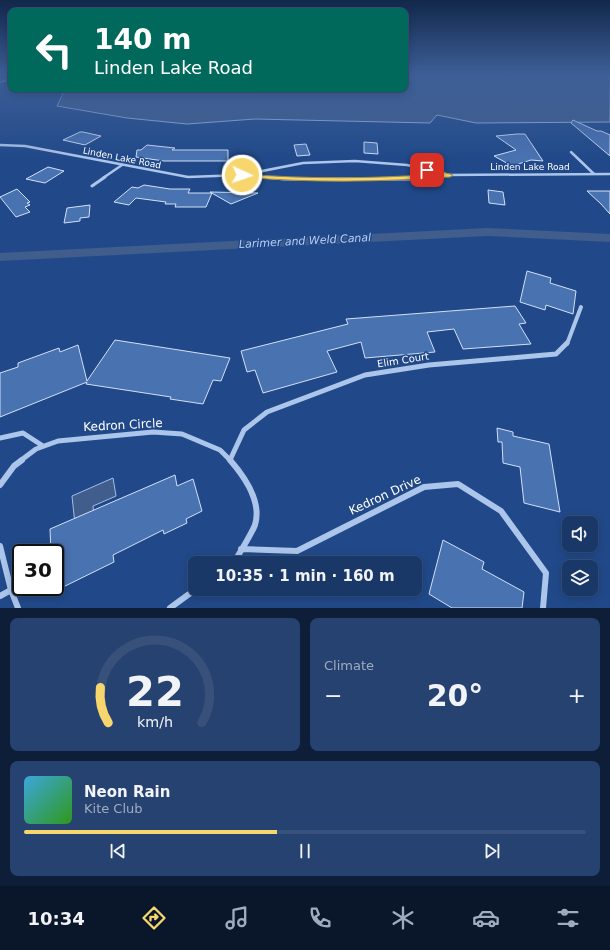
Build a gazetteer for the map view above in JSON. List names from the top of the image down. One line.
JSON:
{"streets":{"street":["Linden Lake Road","Elim Court","Kedron Circle","Kedron Drive"]},"crossings":[["Elim Court","Kedron Circle"],["Kedron Circle","Kedron Drive"]],"water":["Larimer and Weld Canal"],"page":{"turn":["140 m","Linden Lake Road"],"limit":"30","trip":"10:35 · 1 min · 160 m","tile":"Climate","heat":["−","20°","+"],"song":["Neon Rain","Kite Club"],"tabs":"10:34","gauge":["22","km/h"]}}
